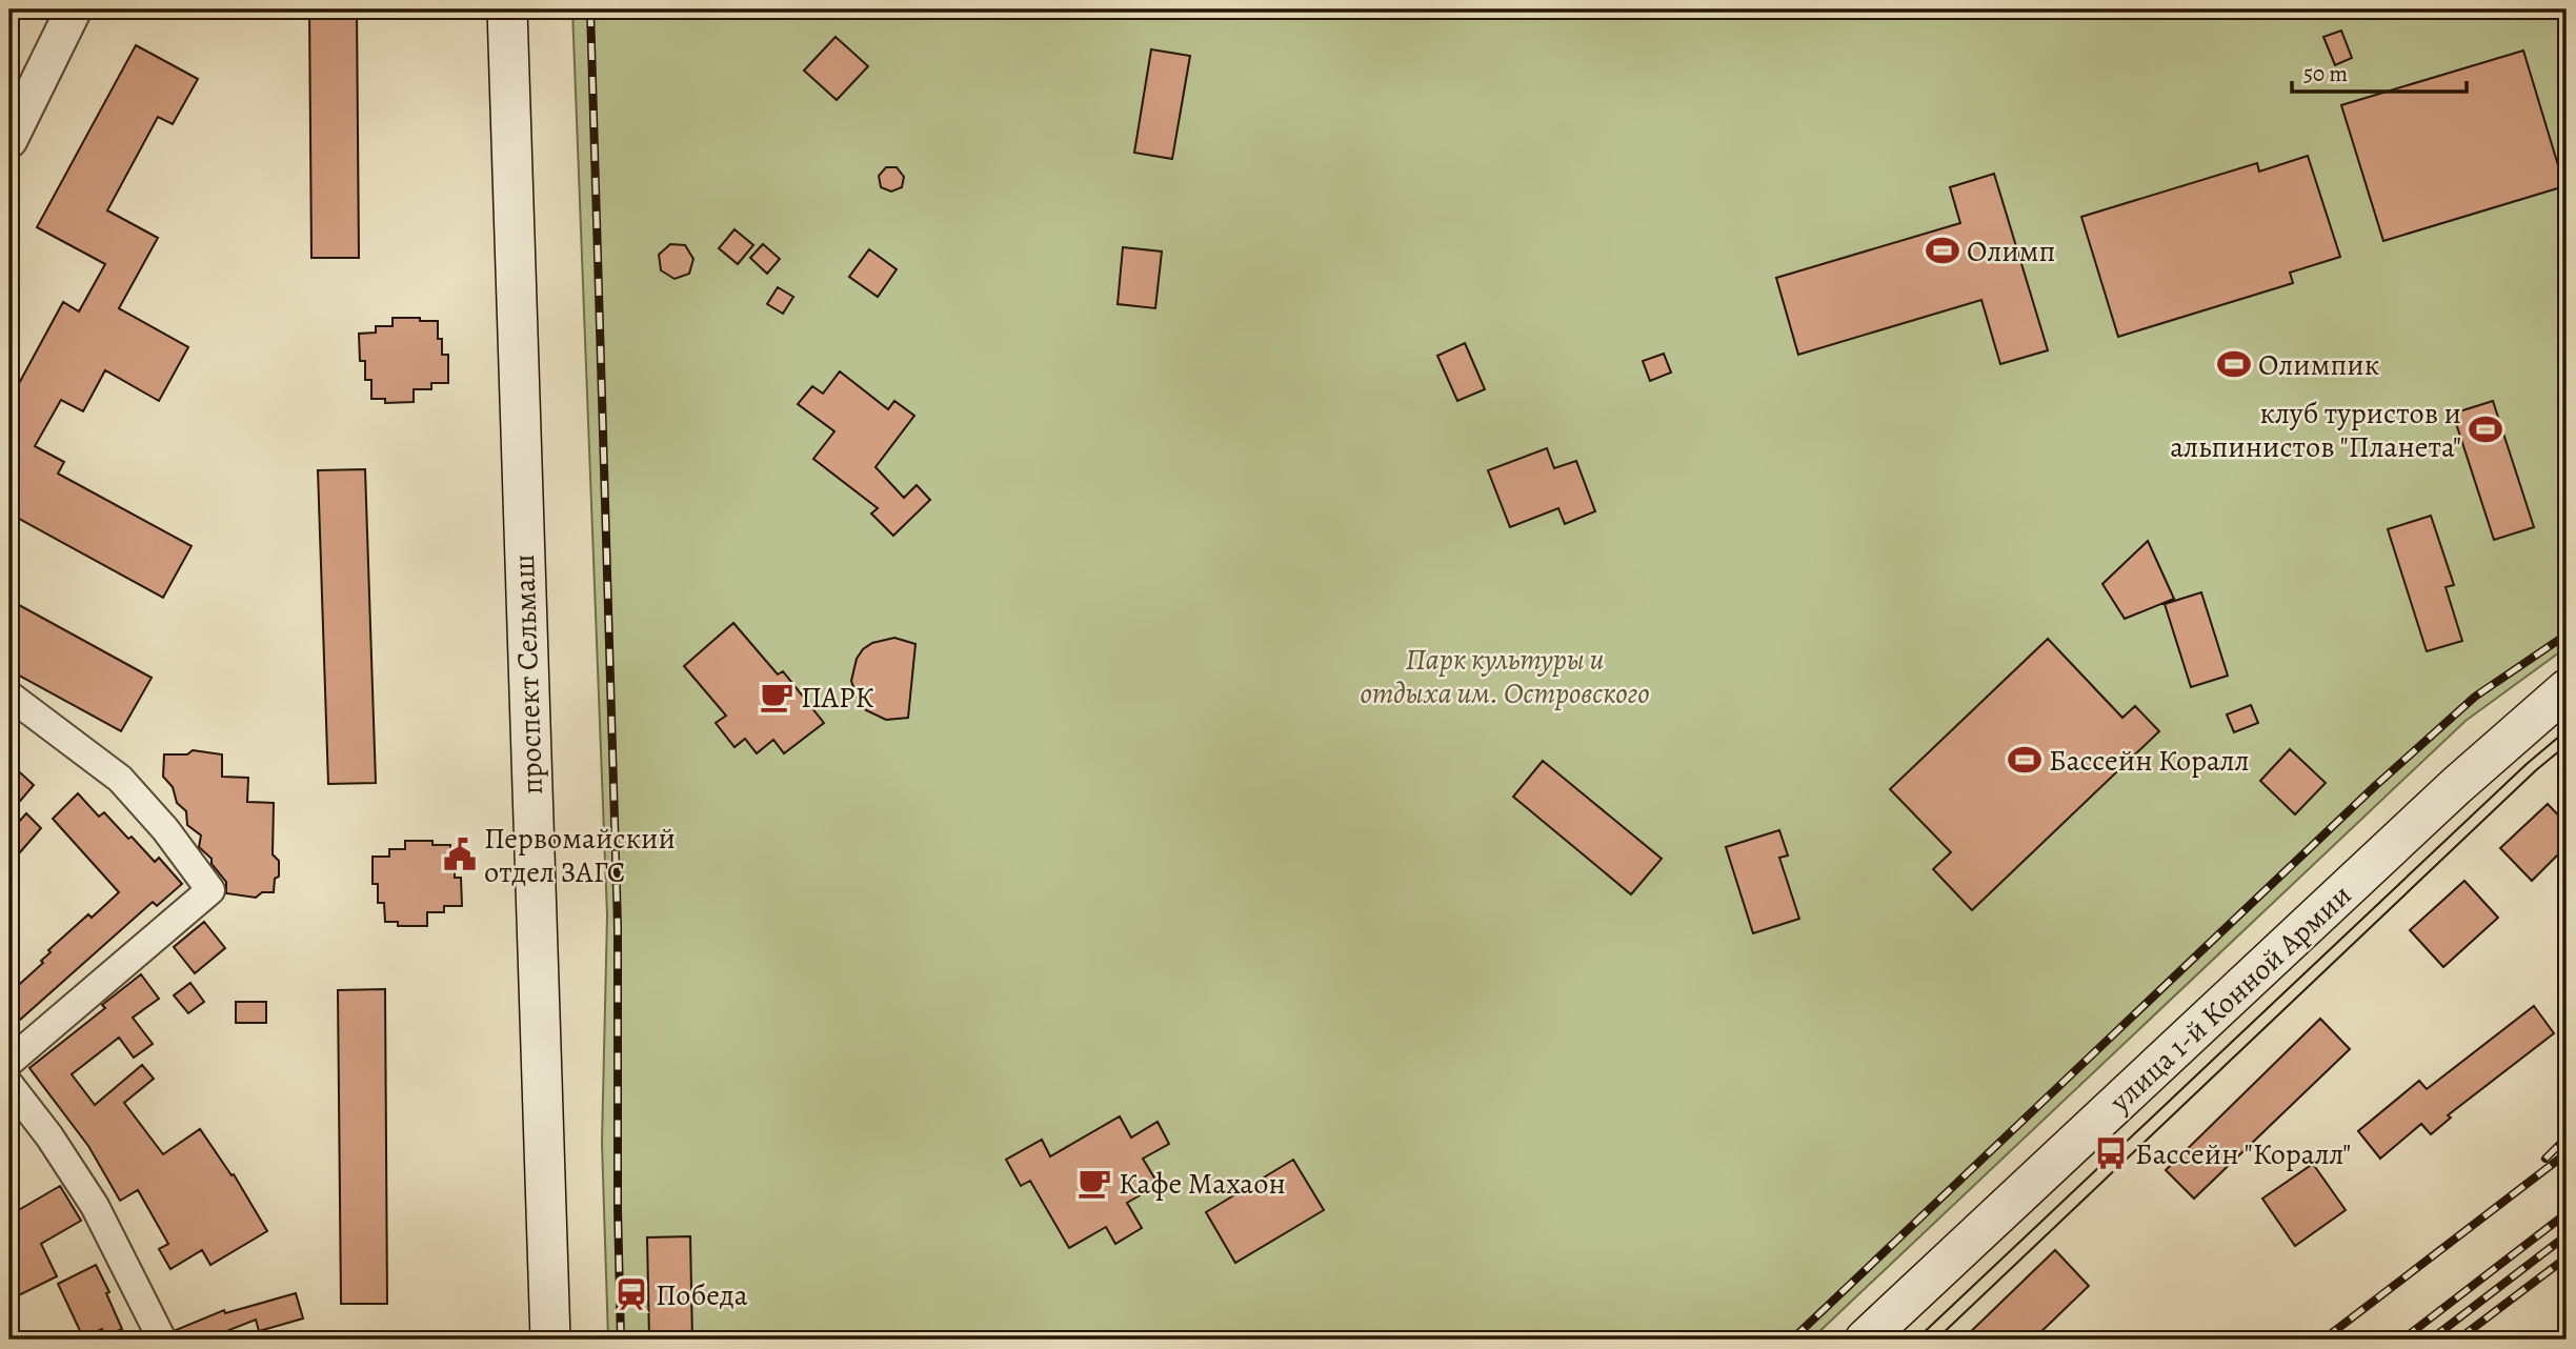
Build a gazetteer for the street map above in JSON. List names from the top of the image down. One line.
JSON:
{"streets":{"main road":["проспект Сельмаш","улица 1-й Конной Армии"]},"parks":["Парк культуры и отдыха им. Островского"],"places":{"sports":["Олимп","Олимпик","клуб туристов и альпинистов \"Планета\"","Бассейн Коралл"],"cafe":["ПАРК","Кафе Махаон"],"public building":["Первомайский отдел ЗАГС"],"bus stop":["Бассейн \"Коралл\""],"station":["Победа"]},"scale_bar":"50 m"}
